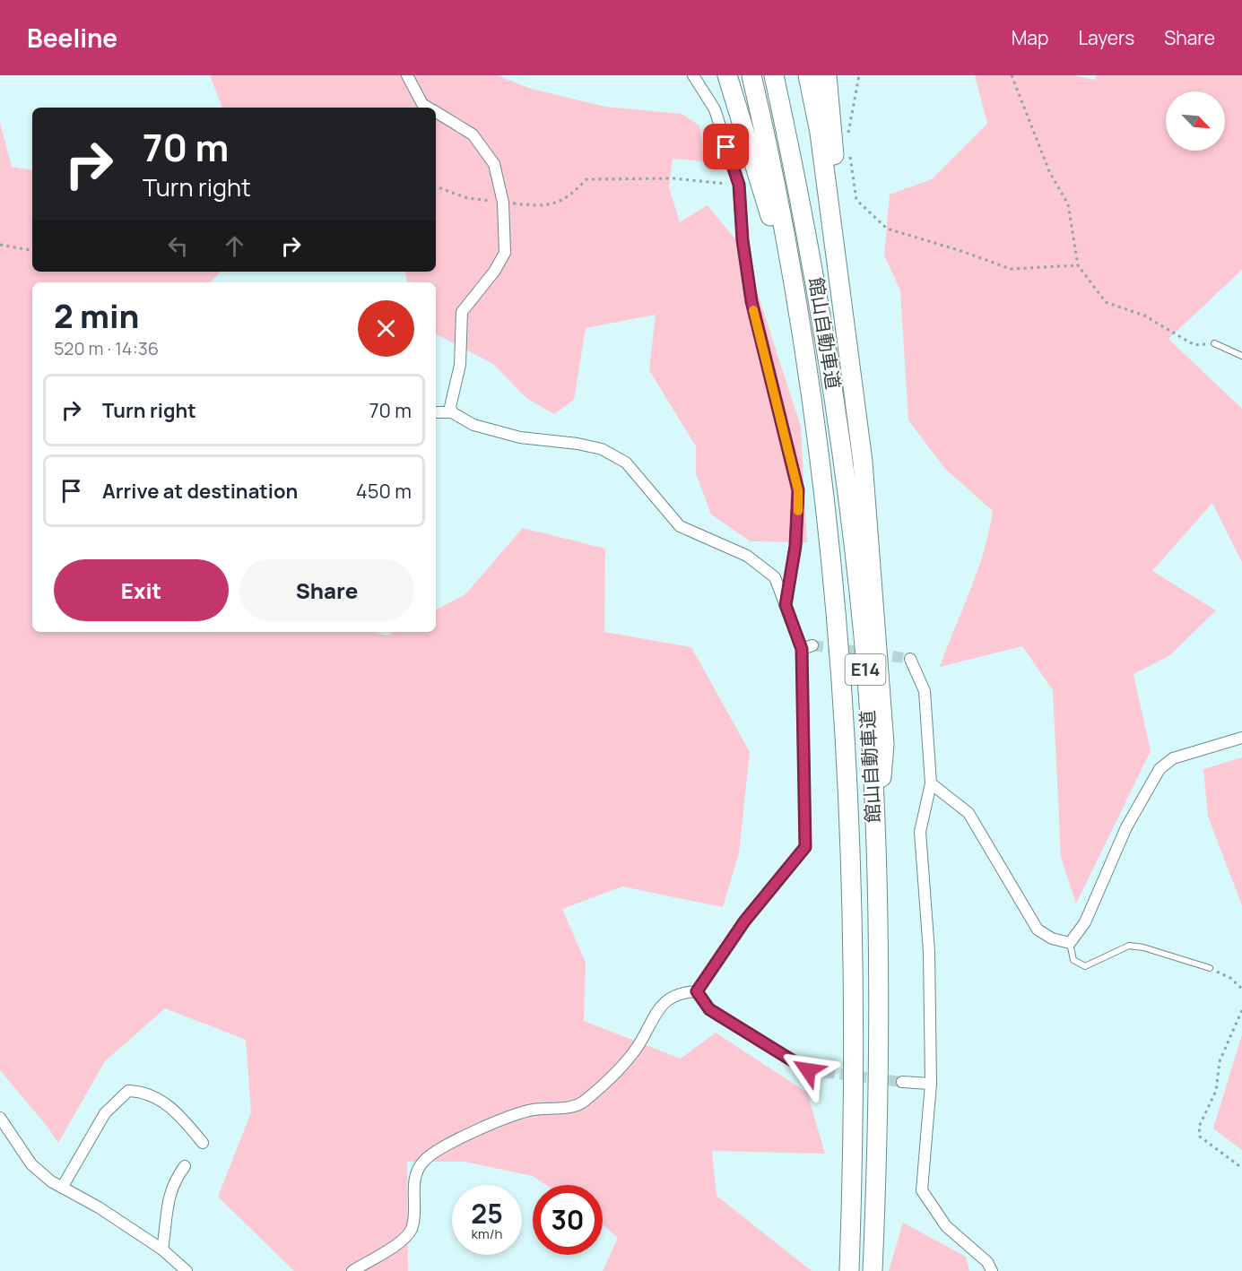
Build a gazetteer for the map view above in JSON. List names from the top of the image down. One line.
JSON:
{"streets":{"highway":["館山自動車道","E14"]},"north":"bottom right","page":{"header":"Beeline","nav":["Map","Layers","Share"],"turn":["70 m","Turn right"],"heading":["2 min","520 m · 14:36"],"list":[{"name":"Turn right","value":"70 m"},{"name":"Arrive at destination","value":"450 m"}],"buttons":["Exit","Share"],"speed":"25 km/h","limit":"30"}}
